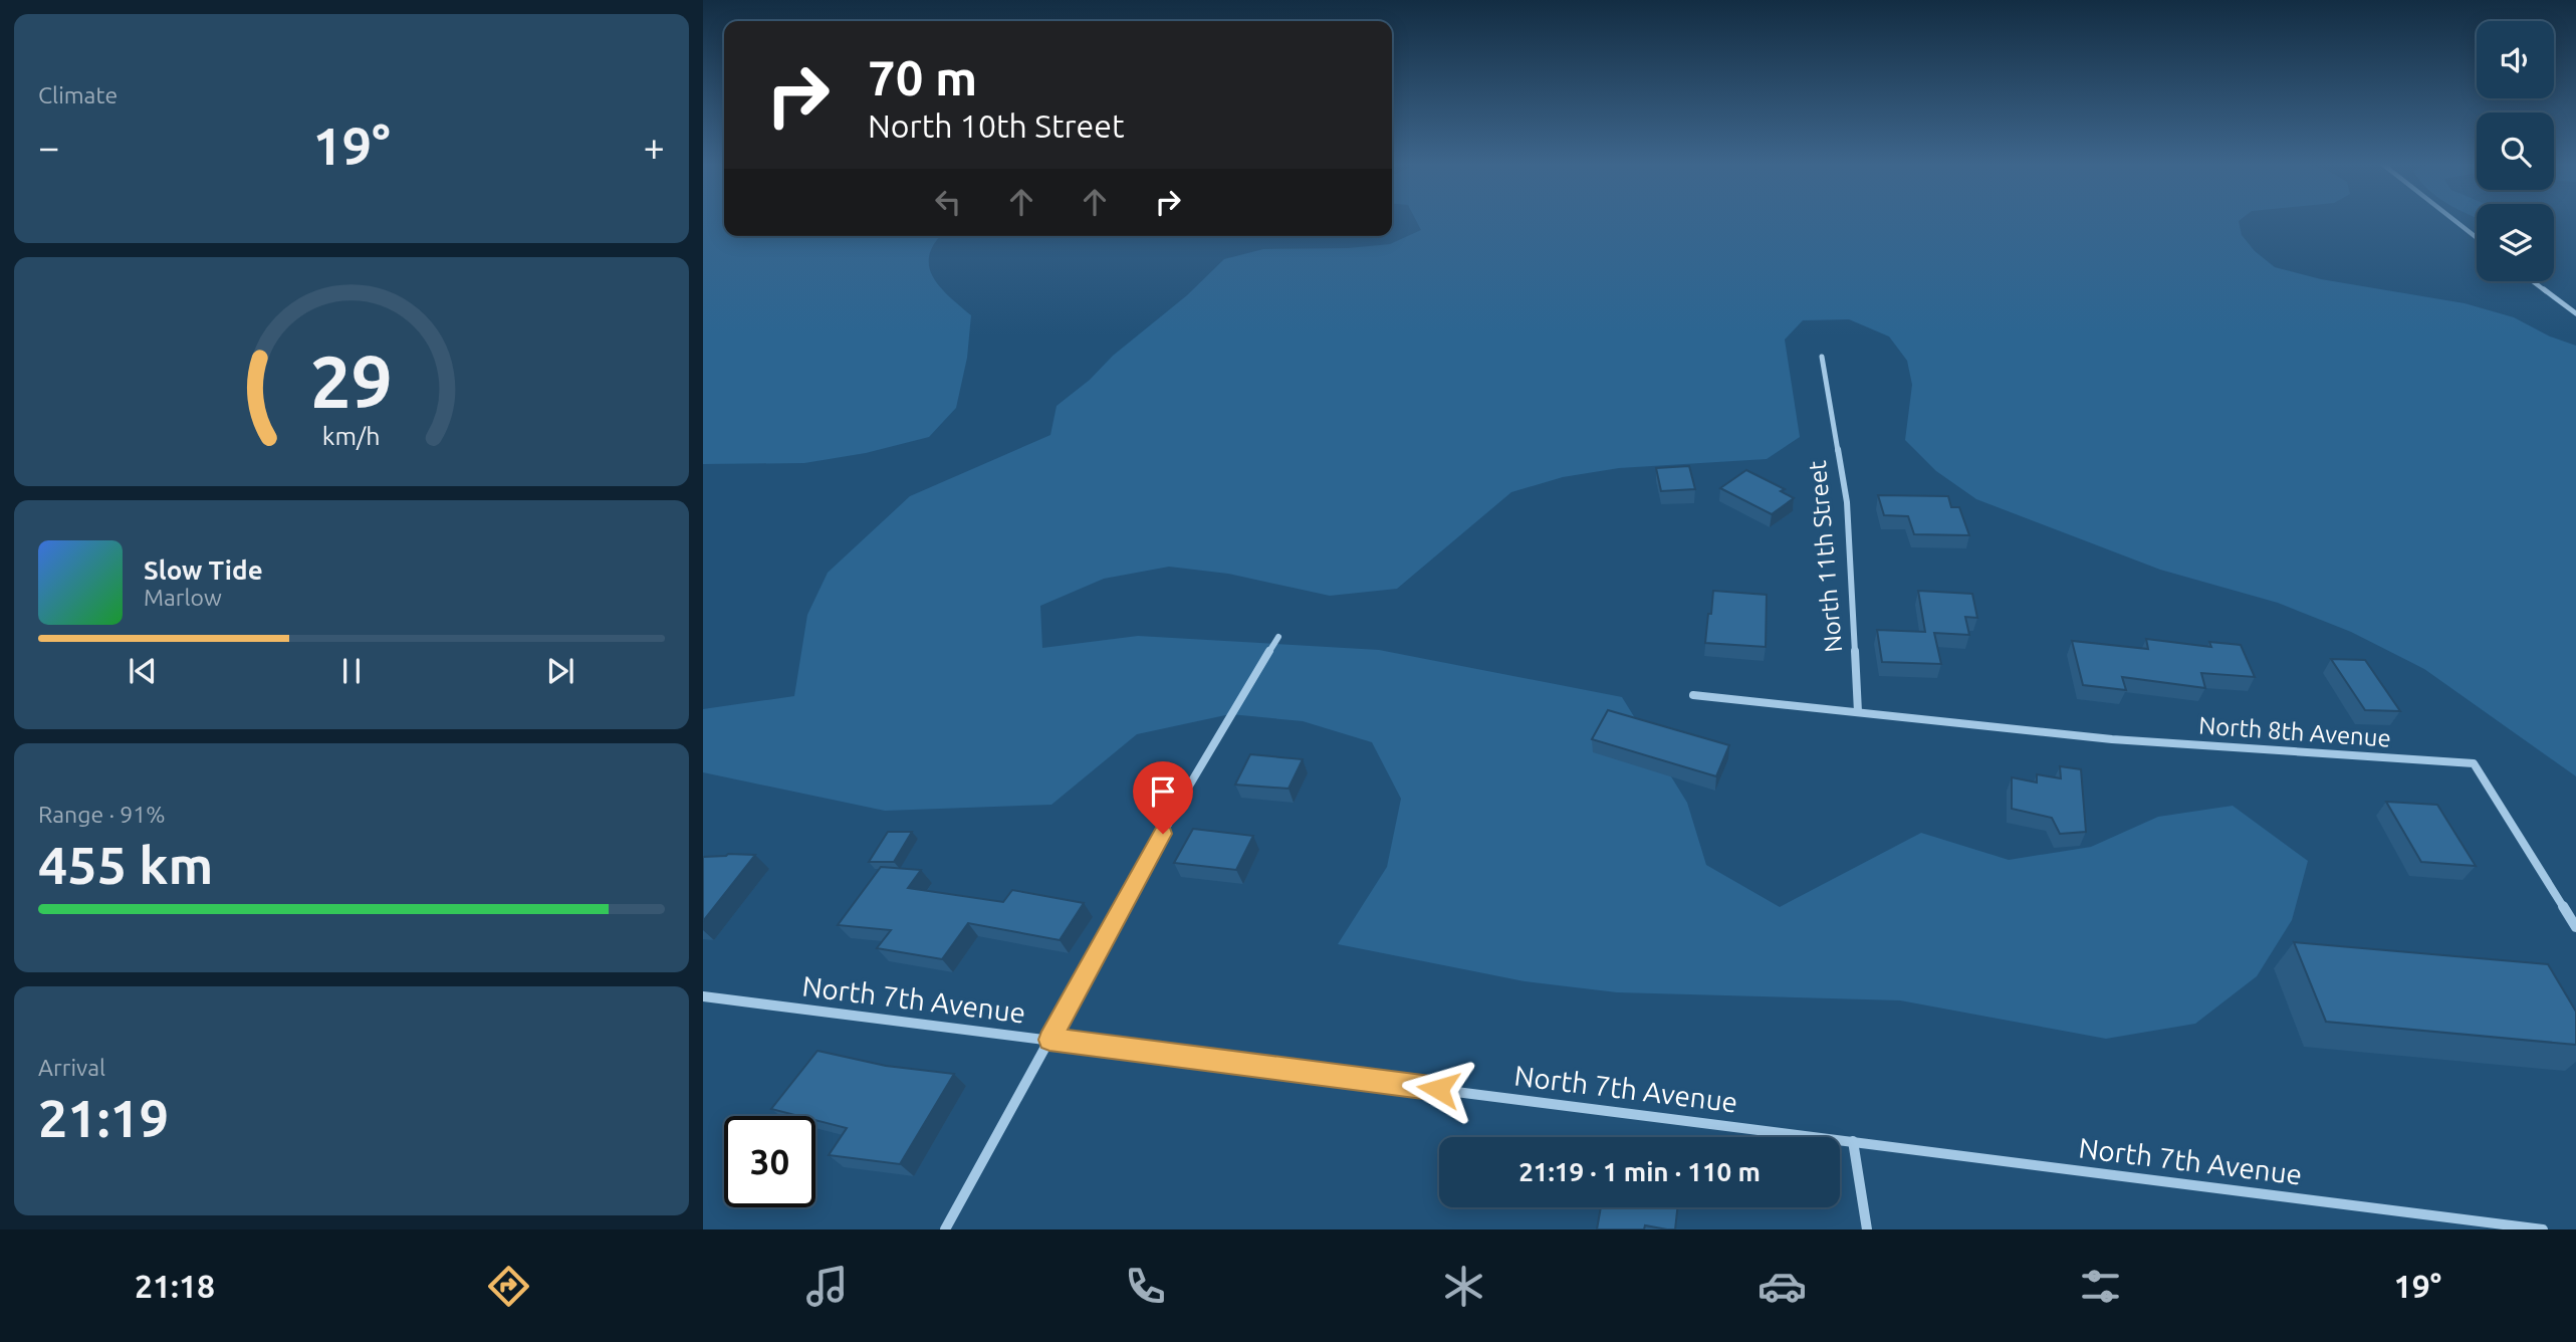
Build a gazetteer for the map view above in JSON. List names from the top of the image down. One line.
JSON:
{"streets":{"street":["North 11th Street","North 8th Avenue","North 7th Avenue"]},"crossings":[["North 11th Street","North 8th Avenue"]],"page":{"tile":["Climate",["Range · 91%","455 km"],["Arrival","21:19"]],"turn":["70 m","North 10th Street"],"heat":["−","19°","+"],"song":["Slow Tide","Marlow"],"limit":"30","trip":"21:19 · 1 min · 110 m","tabs":["21:18","19°"],"gauge":["29","km/h"]}}
